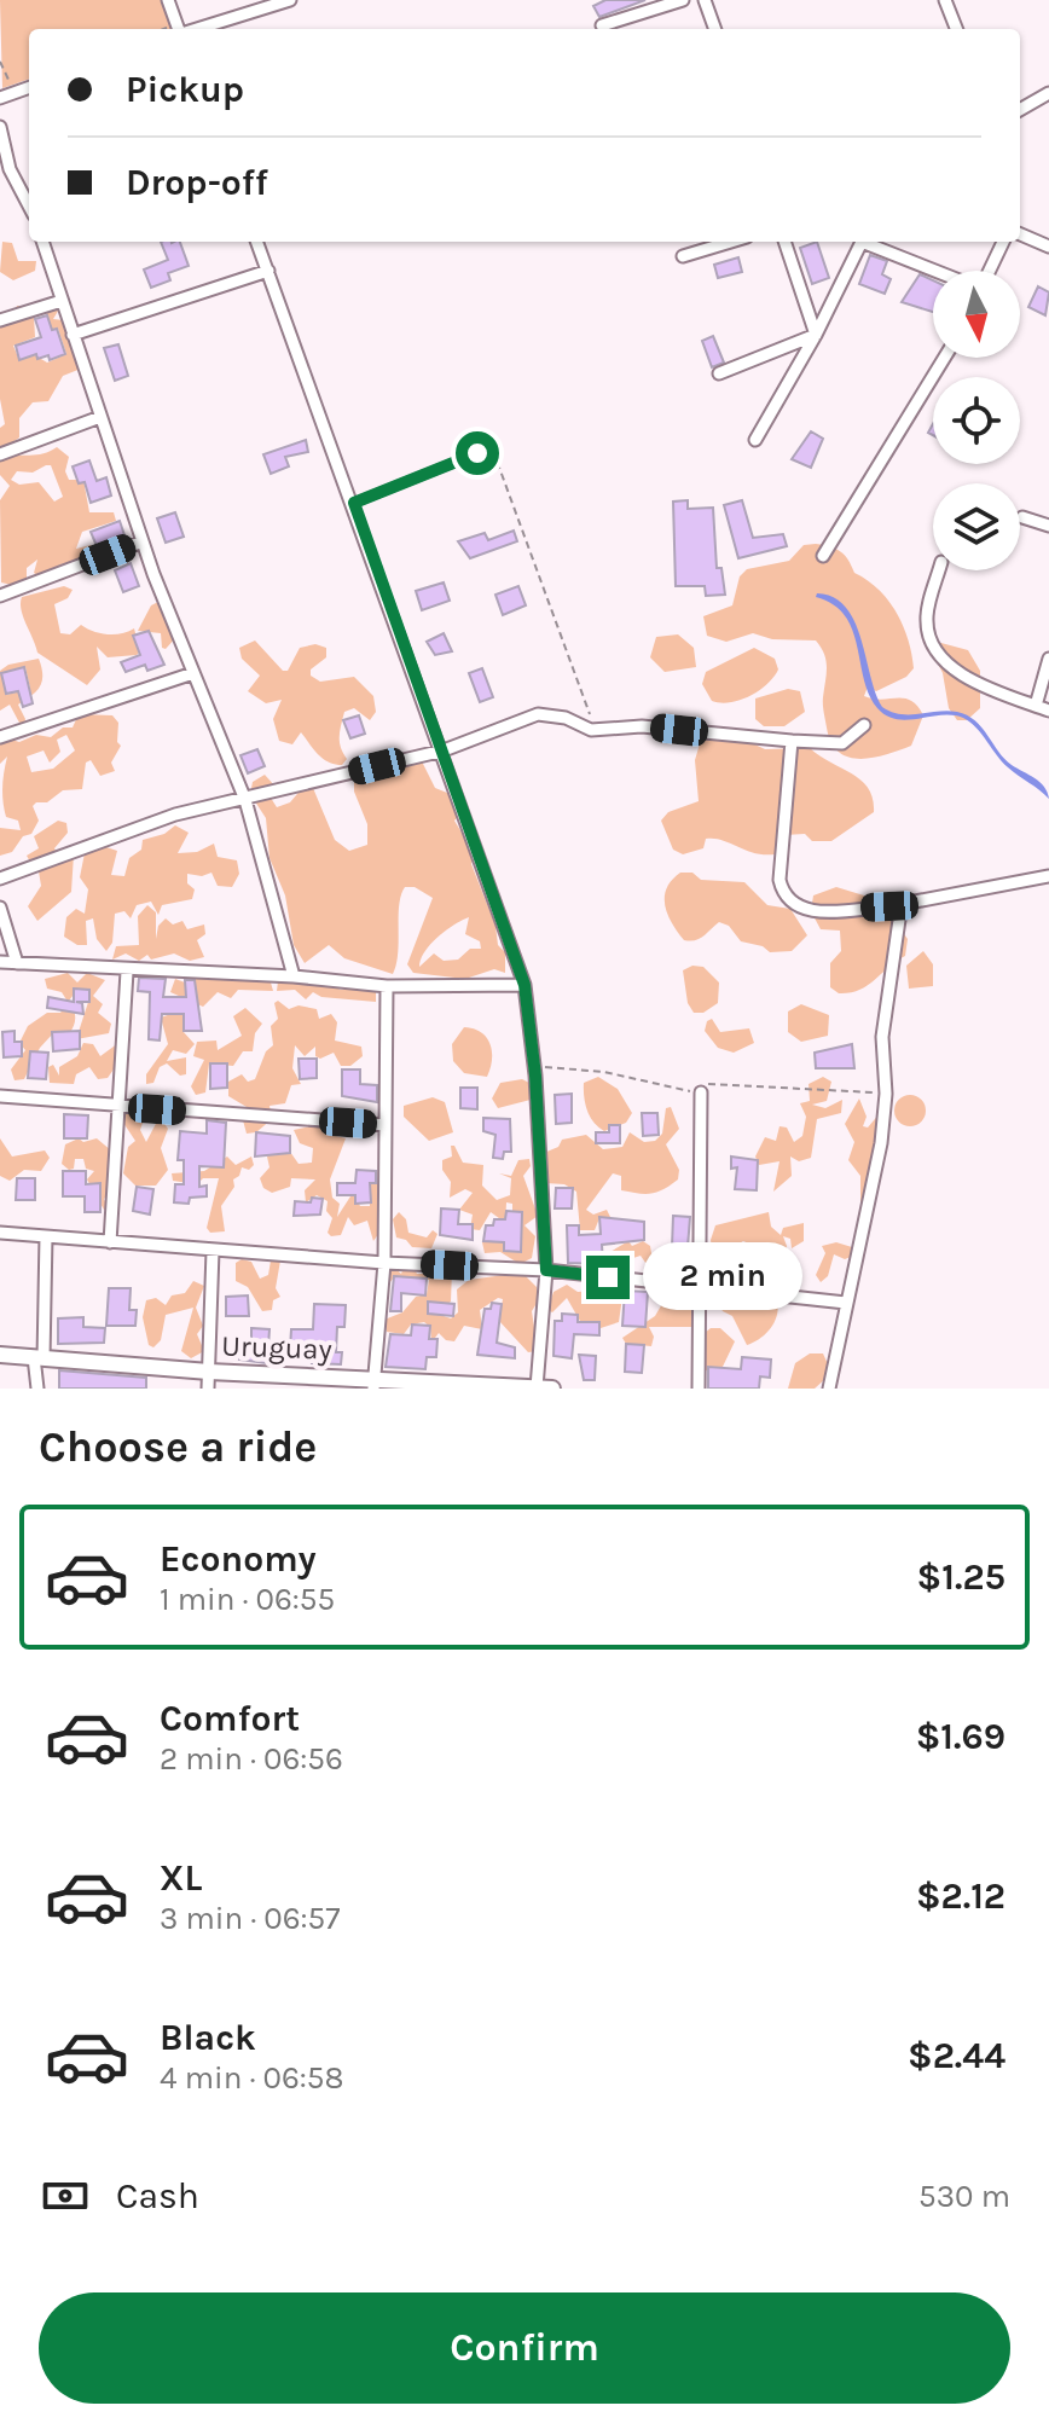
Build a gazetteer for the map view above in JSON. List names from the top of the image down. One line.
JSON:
{"streets":{"main road":["Uruguay"]},"north":"bottom","page":{"banner":["Pickup","Drop-off"],"bubble":"2 min","heading":"Choose a ride","list":[{"name":"Economy","note":"1 min · 06:55","value":"$1.25"},{"name":"Comfort","note":"2 min · 06:56","value":"$1.69"},{"name":"XL","note":"3 min · 06:57","value":"$2.12"},{"name":"Black","note":"4 min · 06:58","value":"$2.44"}],"pay":["Cash","530 m"],"buttons":"Confirm"}}
